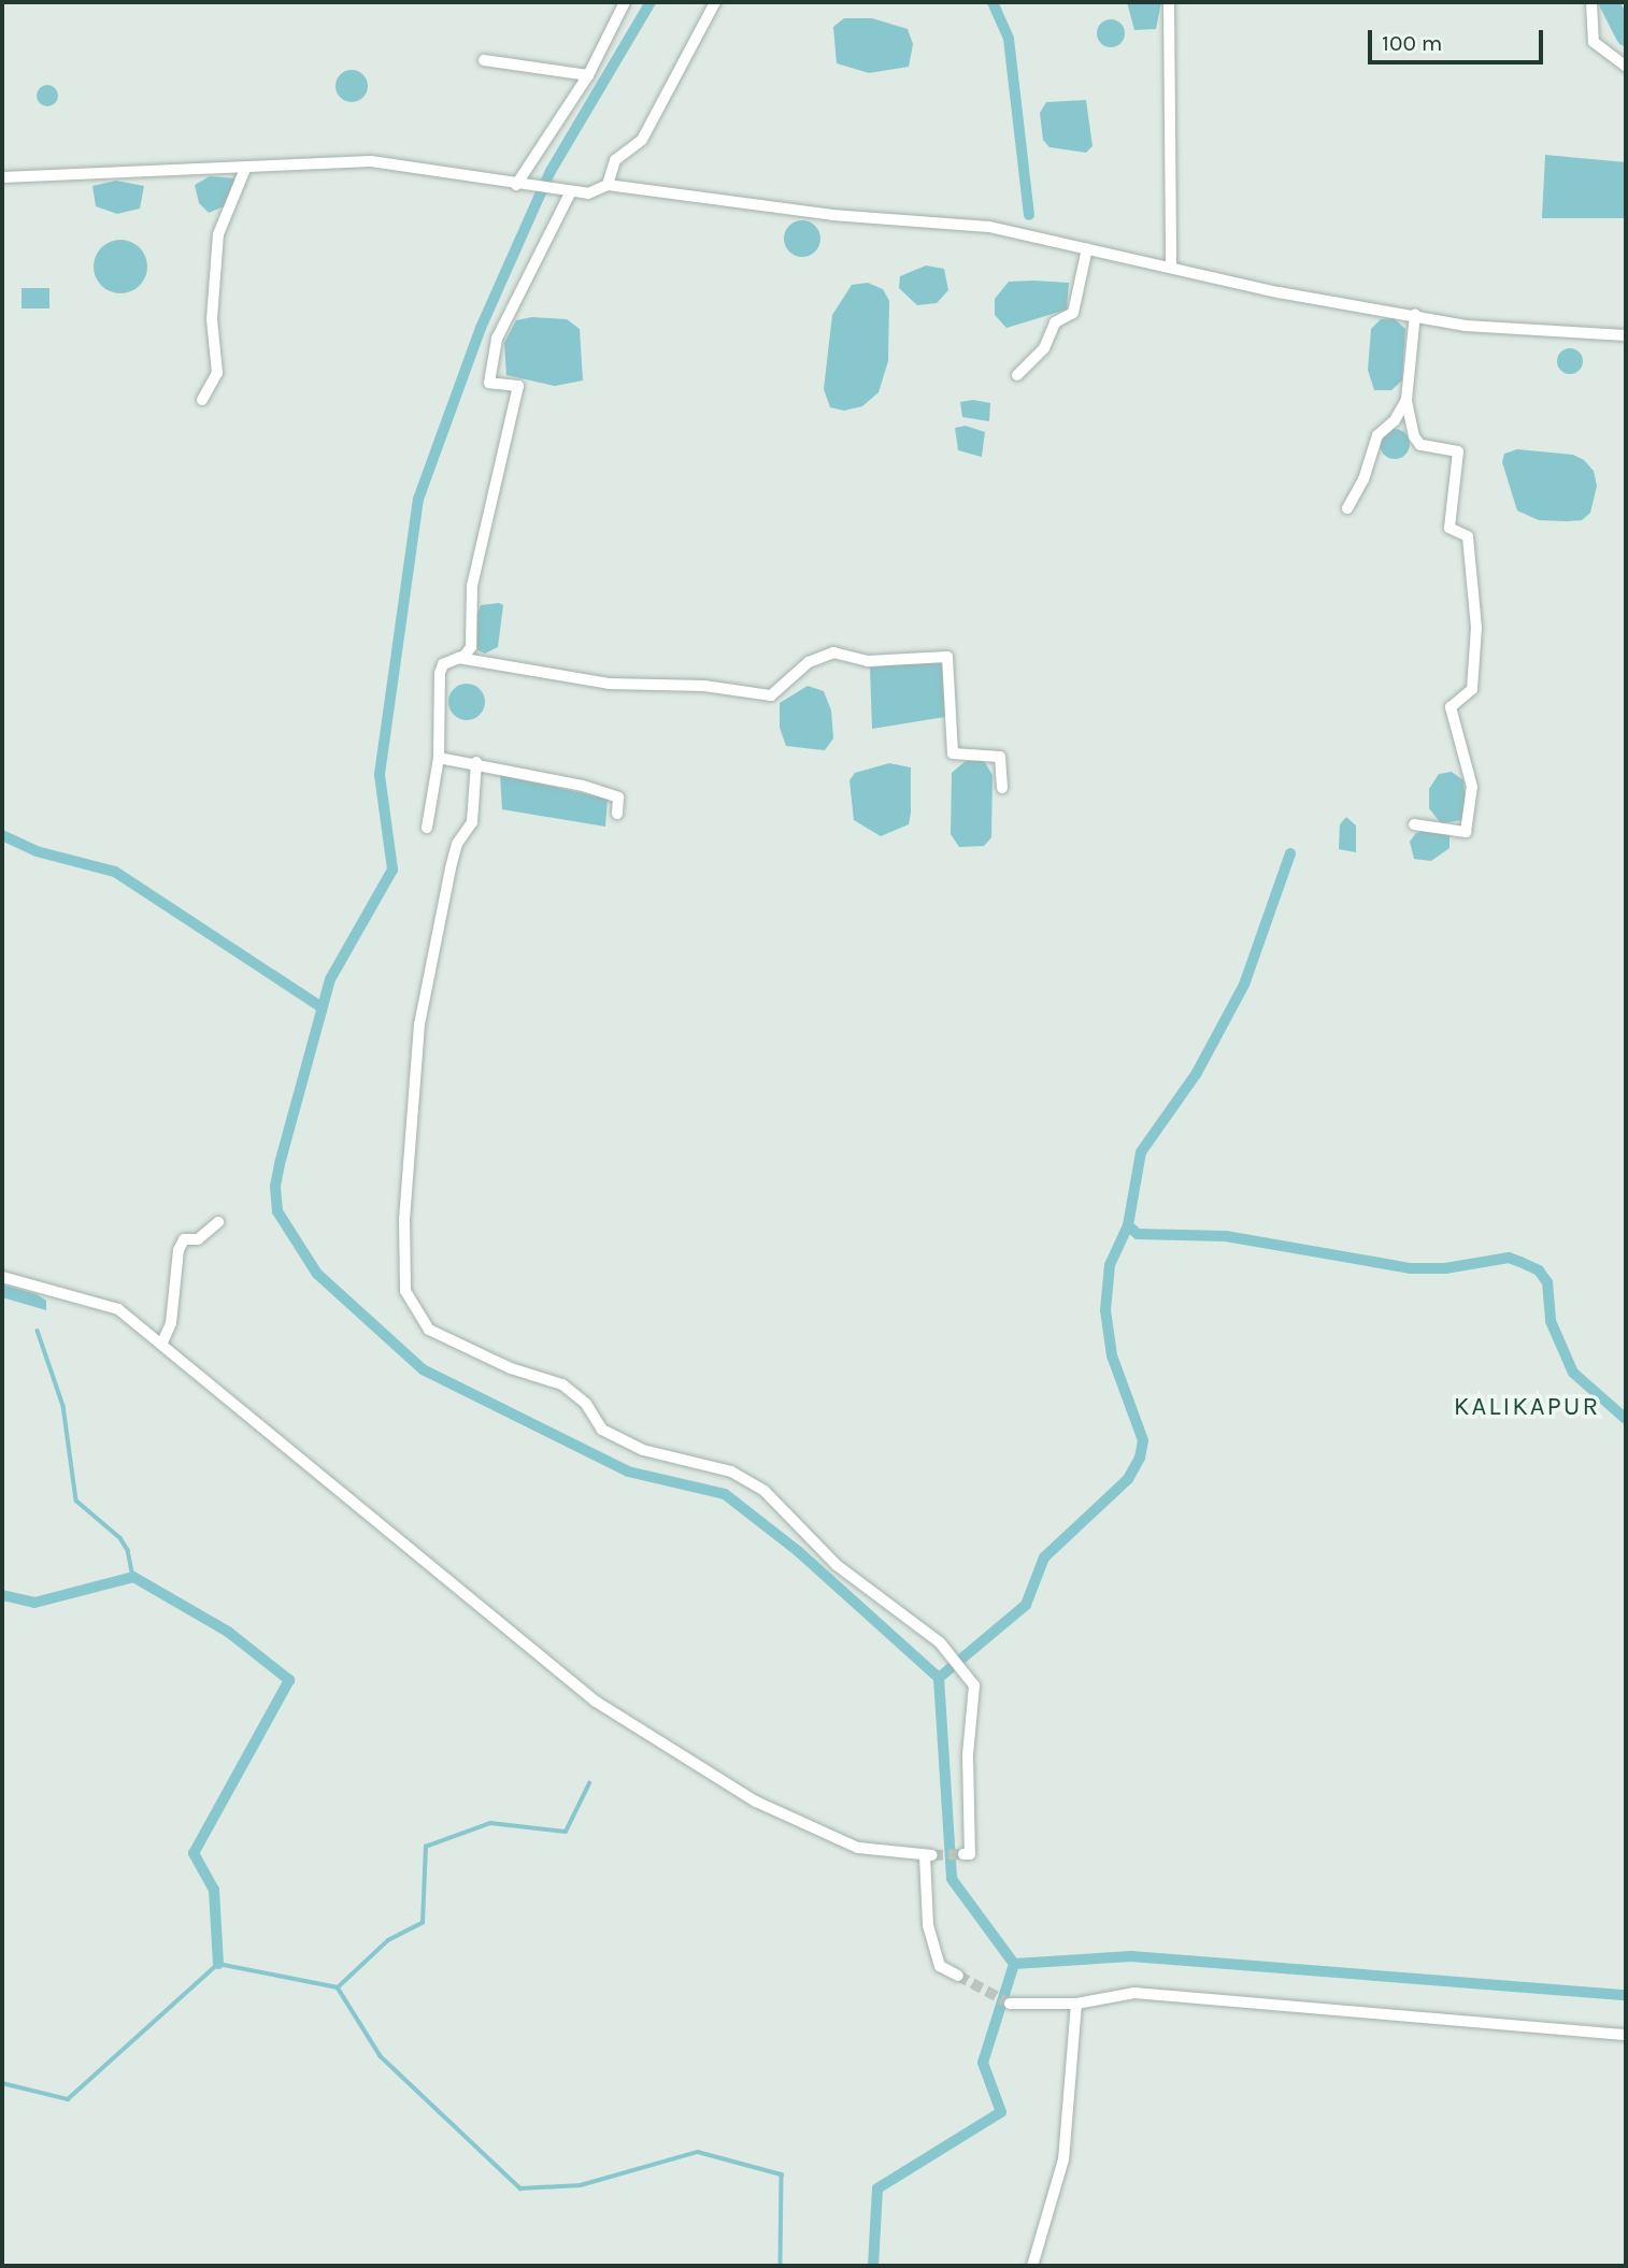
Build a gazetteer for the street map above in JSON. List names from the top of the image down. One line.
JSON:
{"districts":["KALIKAPUR"],"scale_bar":"100 m"}
